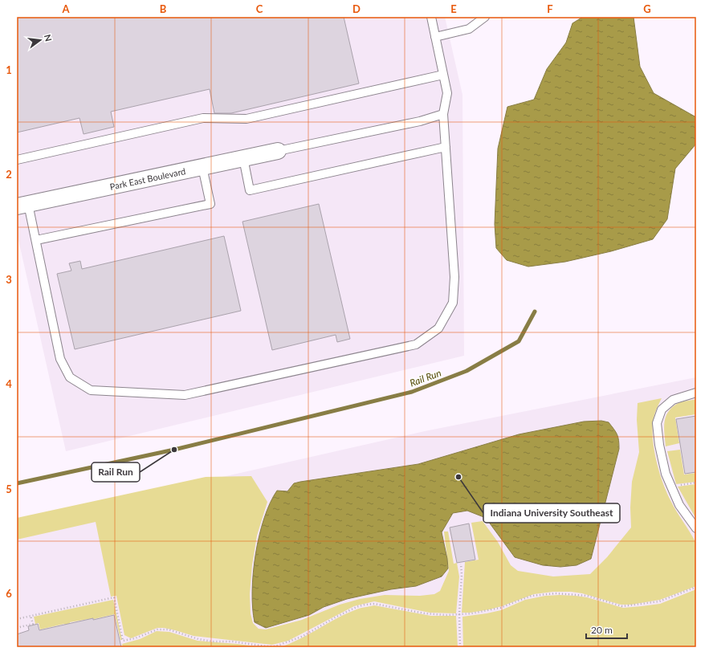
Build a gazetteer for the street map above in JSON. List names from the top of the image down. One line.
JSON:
{"streets":{"street":["Park East Boulevard"]},"water":["Rail Run"],"places":["Rail Run","Indiana University Southeast"],"scale_bar":"20 m","north":"right","grid":{"columns":["A","B","C","D","E","F","G"],"rows":["1","2","3","4","5","6"]}}
